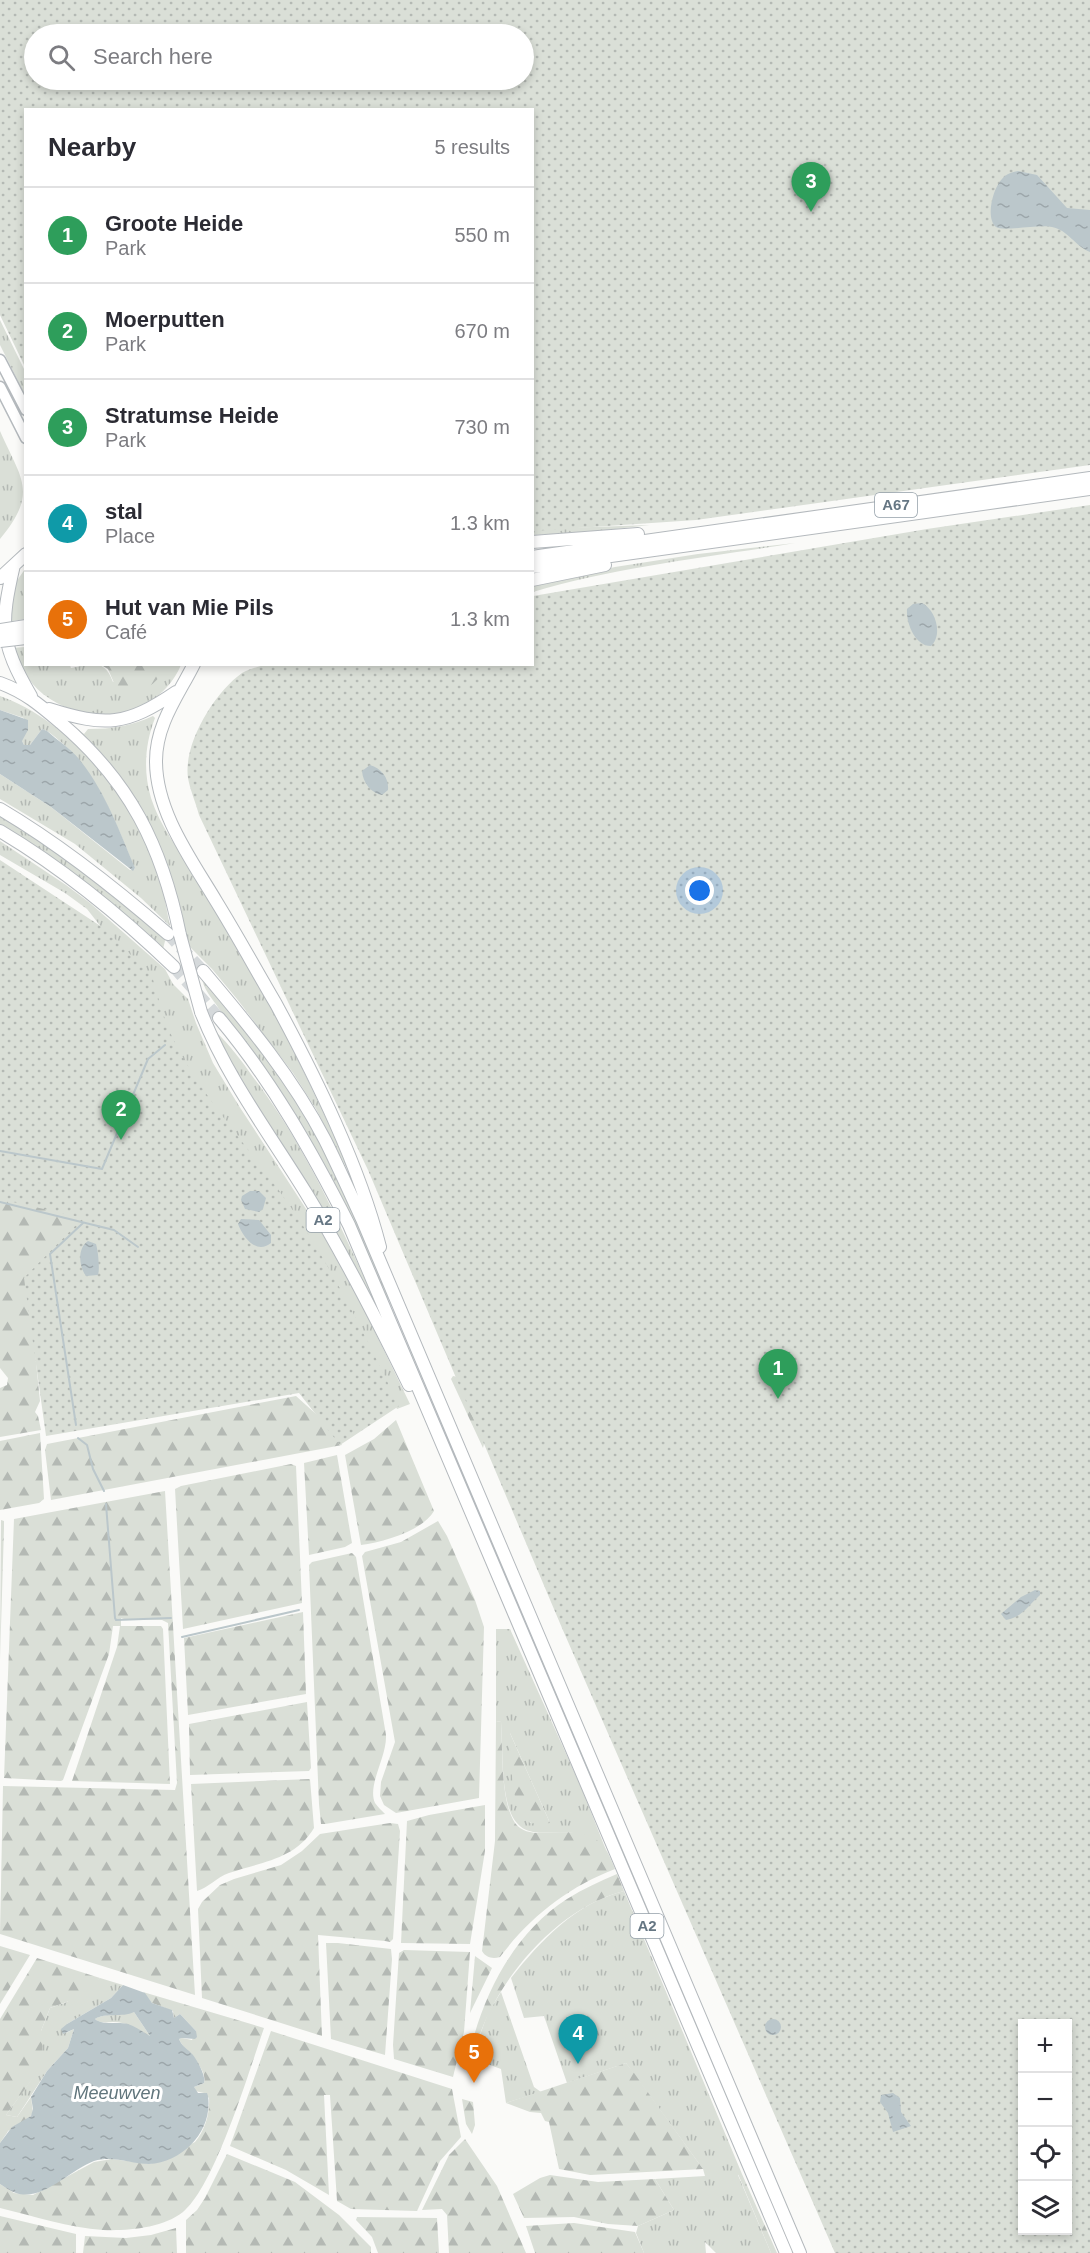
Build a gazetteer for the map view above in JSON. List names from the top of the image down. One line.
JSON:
{"streets":{"highway":["A67","A2"]},"water":["Meeuwven"],"page":{"search":"Search here","heading":["Nearby","5 results"],"pins":["3","2","1","4","5"],"list":[{"mark":"1","name":"Groote Heide","note":"Park","value":"550 m"},{"mark":"2","name":"Moerputten","note":"Park","value":"670 m"},{"mark":"3","name":"Stratumse Heide","note":"Park","value":"730 m"},{"mark":"4","name":"stal","note":"Place","value":"1.3 km"},{"mark":"5","name":"Hut van Mie Pils","note":"Café","value":"1.3 km"}],"map_buttons":["+","−"]}}
